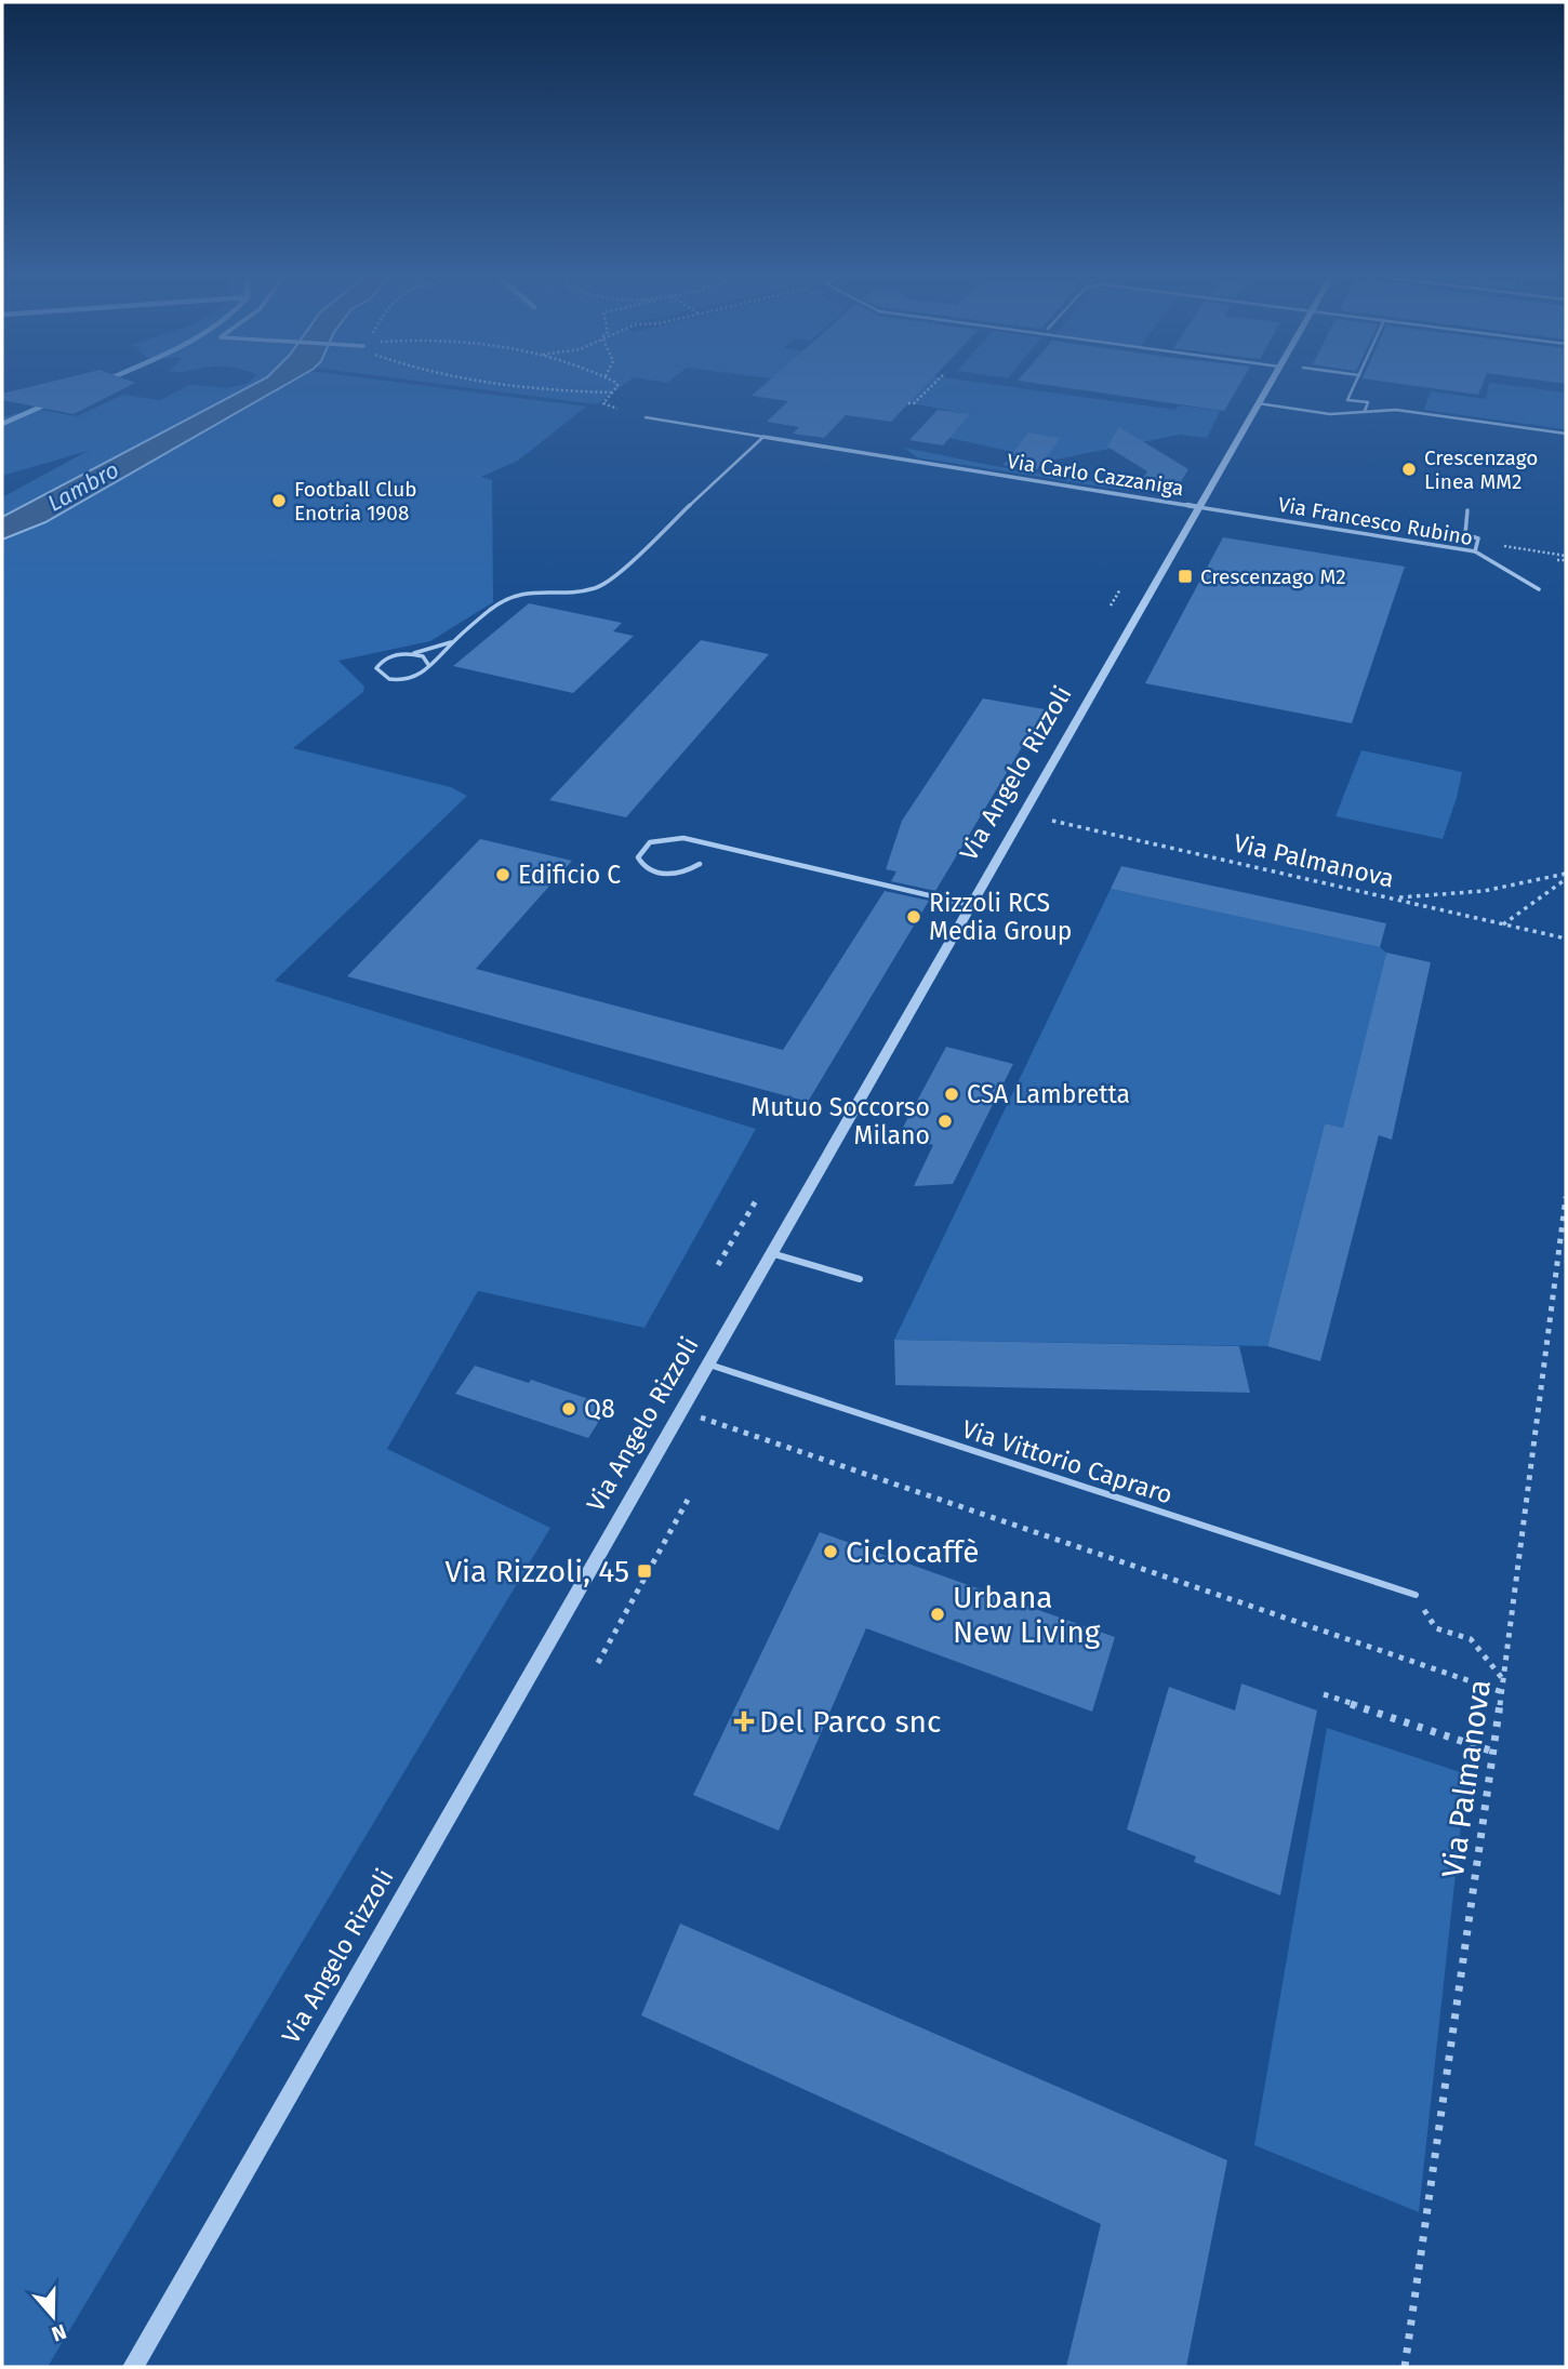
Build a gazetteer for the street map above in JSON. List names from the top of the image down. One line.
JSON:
{"streets":{"street":["Via Carlo Cazzaniga","Via Angelo Rizzoli"],"lane":["Via Francesco Rubino","Via Vittorio Capraro"],"path":["Via Palmanova"]},"crossings":[["Via Carlo Cazzaniga","Via Francesco Rubino"],["Via Carlo Cazzaniga","Via Angelo Rizzoli"],["Via Francesco Rubino","Via Angelo Rizzoli"],["Via Angelo Rizzoli","Via Vittorio Capraro"]],"water":["Lambro"],"places":{"other":["Crescenzago Linea MM2","Football Club Enotria 1908","Edificio C","Rizzoli RCS Media Group","CSA Lambretta","Mutuo Soccorso Milano","Q8","Ciclocaffè","Urbana New Living"],"transit":["Crescenzago M2","Via Rizzoli, 45"],"health":["Del Parco snc"]},"north":"bottom"}
